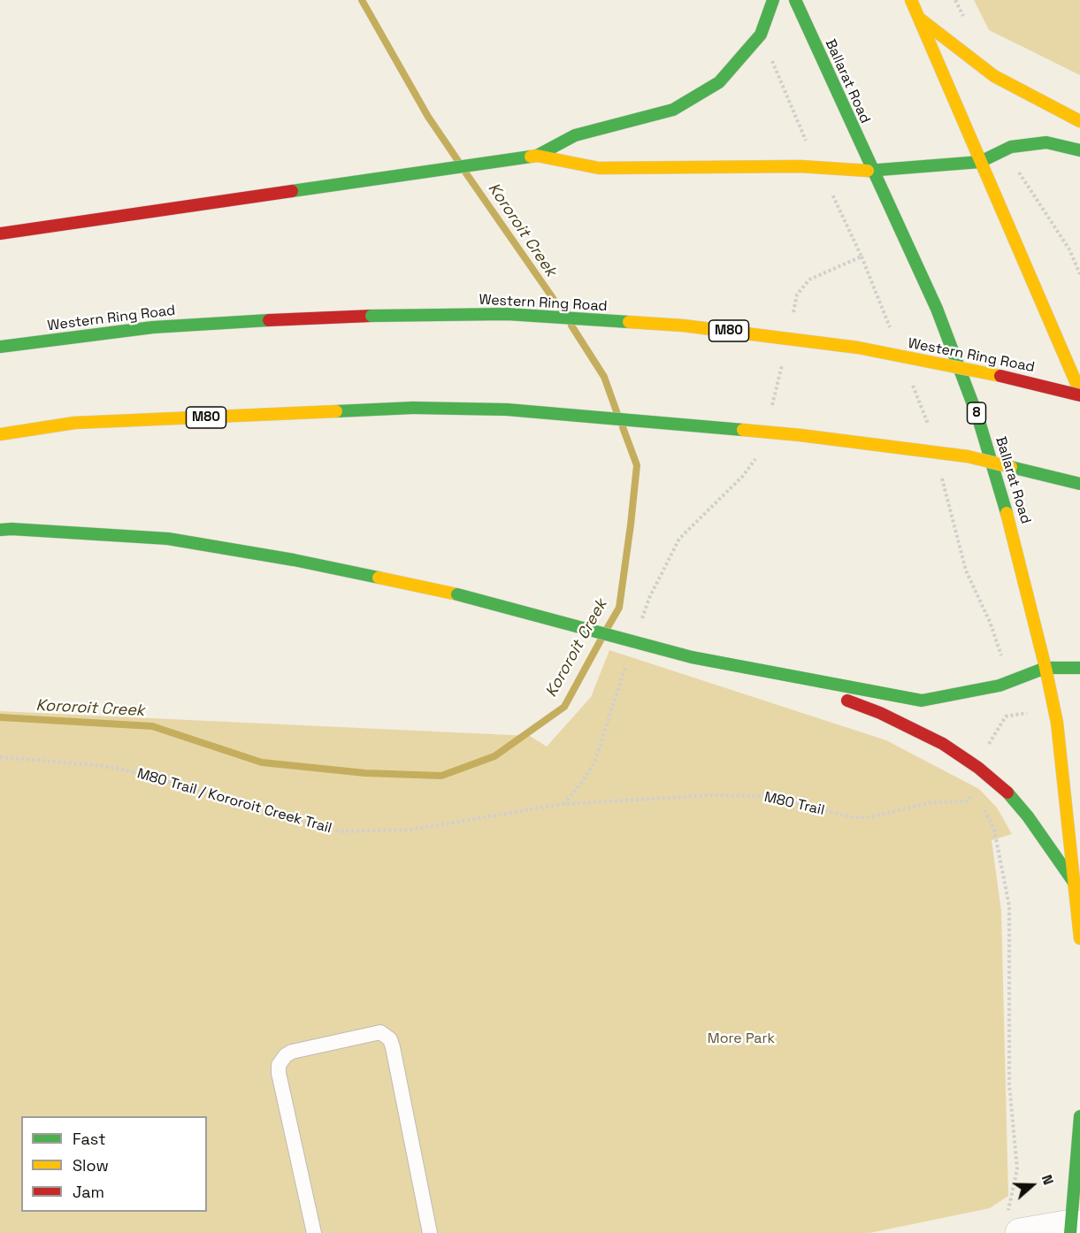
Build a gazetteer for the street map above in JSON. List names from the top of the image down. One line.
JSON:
{"streets":{"highway":["Ballarat Road","Western Ring Road","M80","8"],"path":["M80 Trail / Kororoit Creek Trail","M80 Trail"]},"crossings":[["M80 Trail / Kororoit Creek Trail","M80 Trail"]],"water":["Kororoit Creek"],"parks":["More Park"],"legend":["Fast","Slow","Jam"],"north":"right"}
